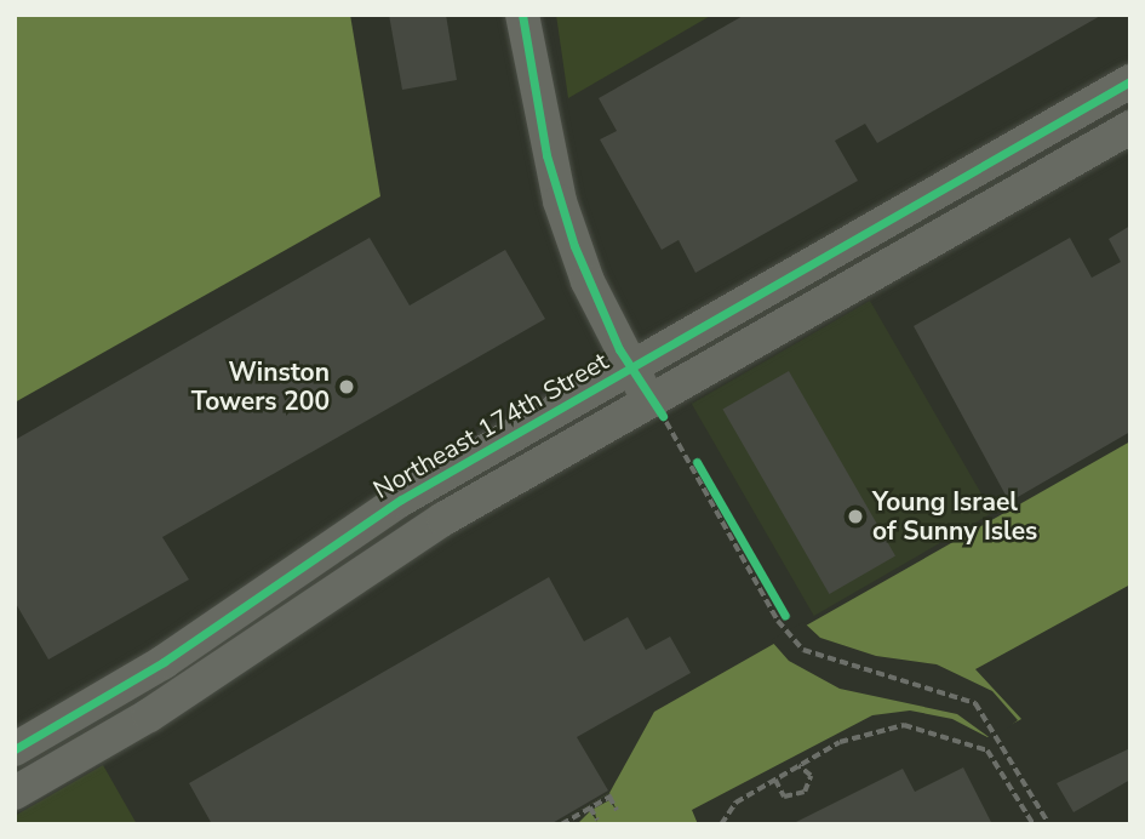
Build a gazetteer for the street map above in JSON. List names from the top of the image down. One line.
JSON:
{"streets":{"street":["Northeast 174th Street"]},"places":["Winston Towers 200","Young Israel of Sunny Isles"]}
